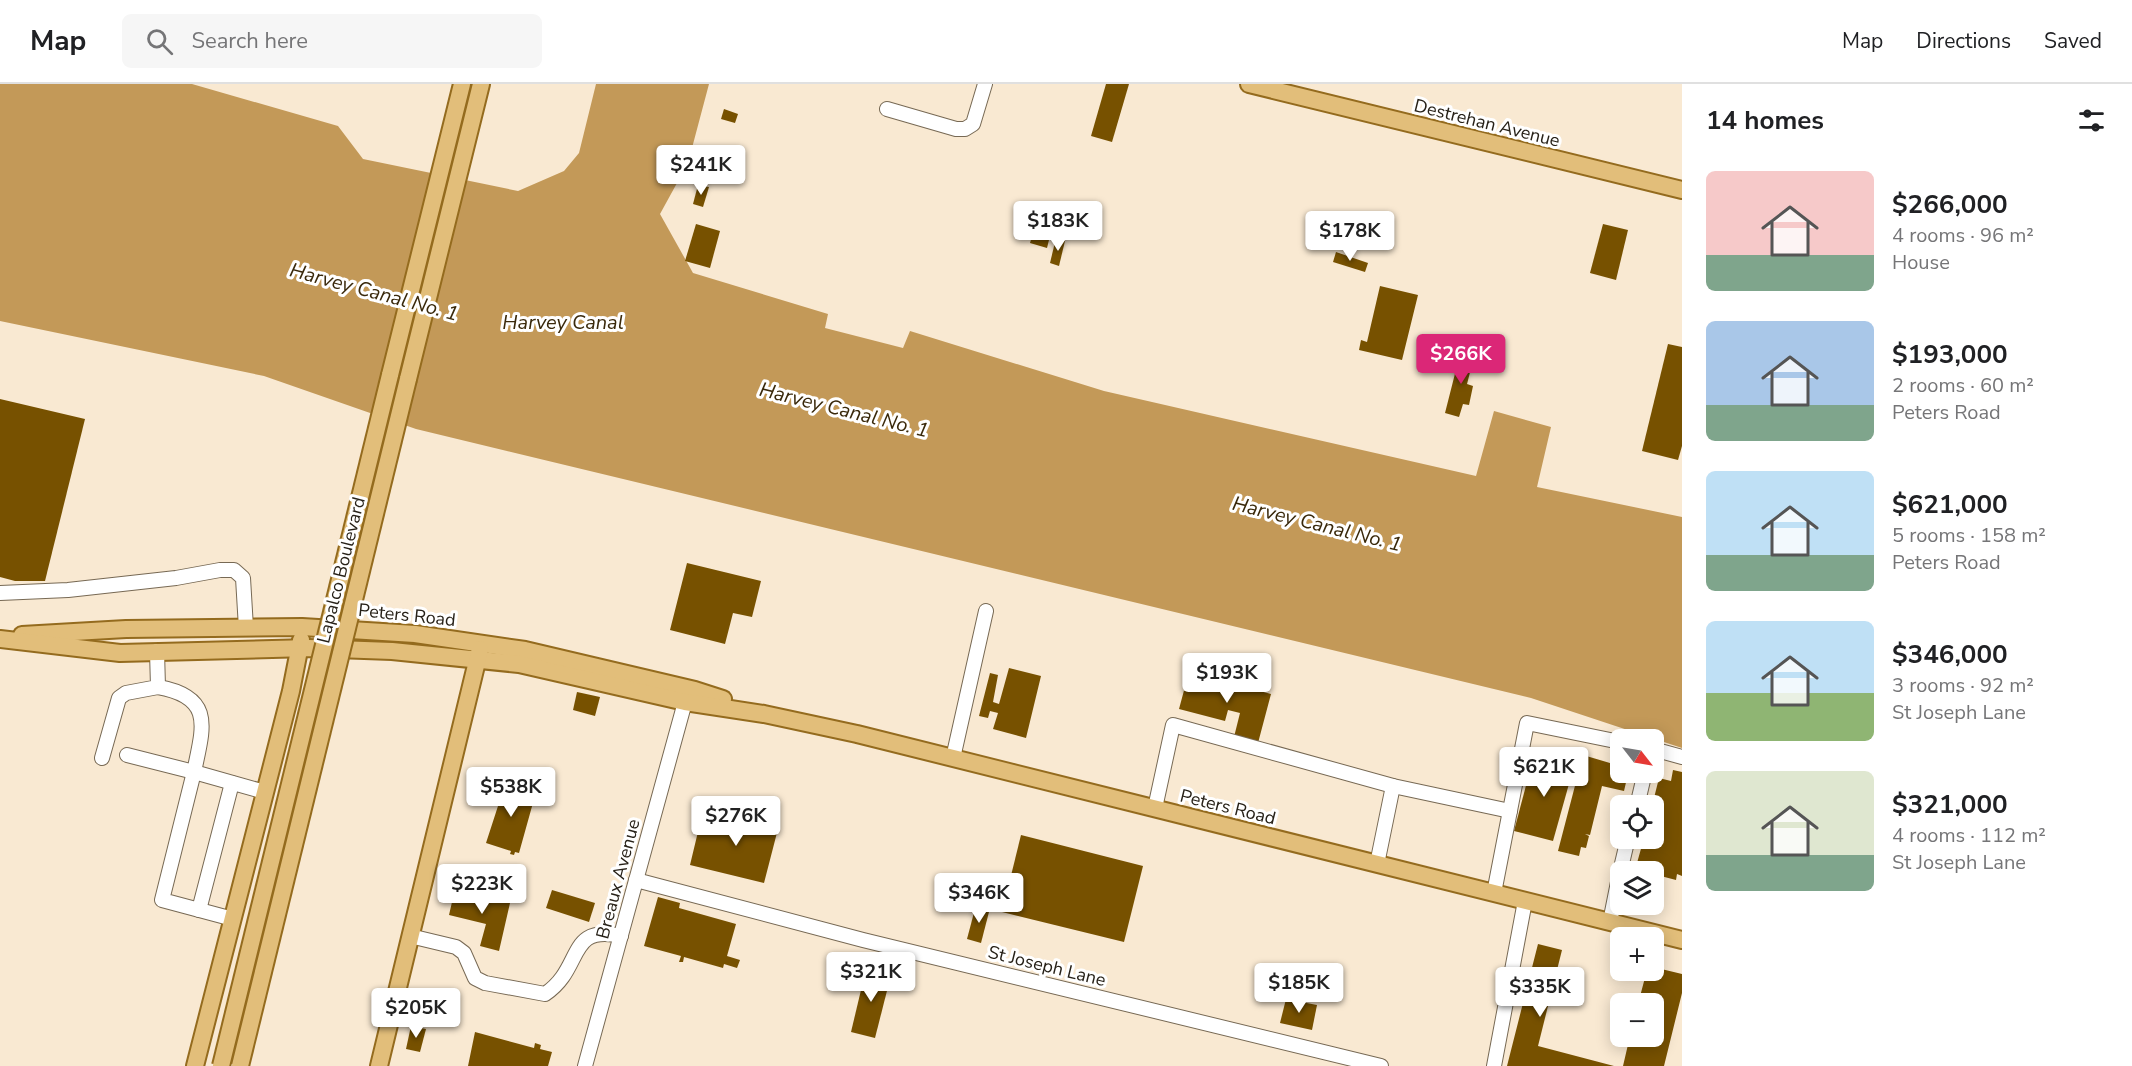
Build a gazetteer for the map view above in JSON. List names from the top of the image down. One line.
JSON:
{"streets":{"main road":["Destrehan Avenue","Lapalco Boulevard","Peters Road"],"street":["Breaux Avenue","St Joseph Lane"]},"crossings":[["Peters Road","Breaux Avenue"],["Breaux Avenue","St Joseph Lane"]],"water":["Harvey Canal No. 1","Harvey Canal"],"north":"bottom right","page":{"header":"Map","search":"Search here","nav":["Map","Directions","Saved"],"heading":"14 homes","price":["$241K","$183K","$178K","$266K","$193K","$621K","$538K","$276K","$223K","$346K","$321K","$185K","$335K","$205K"],"list":[{"name":"$266,000","note":"4 rooms · 96 m² · House"},{"name":"$193,000","note":"2 rooms · 60 m² · Peters Road"},{"name":"$621,000","note":"5 rooms · 158 m² · Peters Road"},{"name":"$346,000","note":"3 rooms · 92 m² · St Joseph Lane"},{"name":"$321,000","note":"4 rooms · 112 m² · St Joseph Lane"}],"map_buttons":["+","−"]}}
